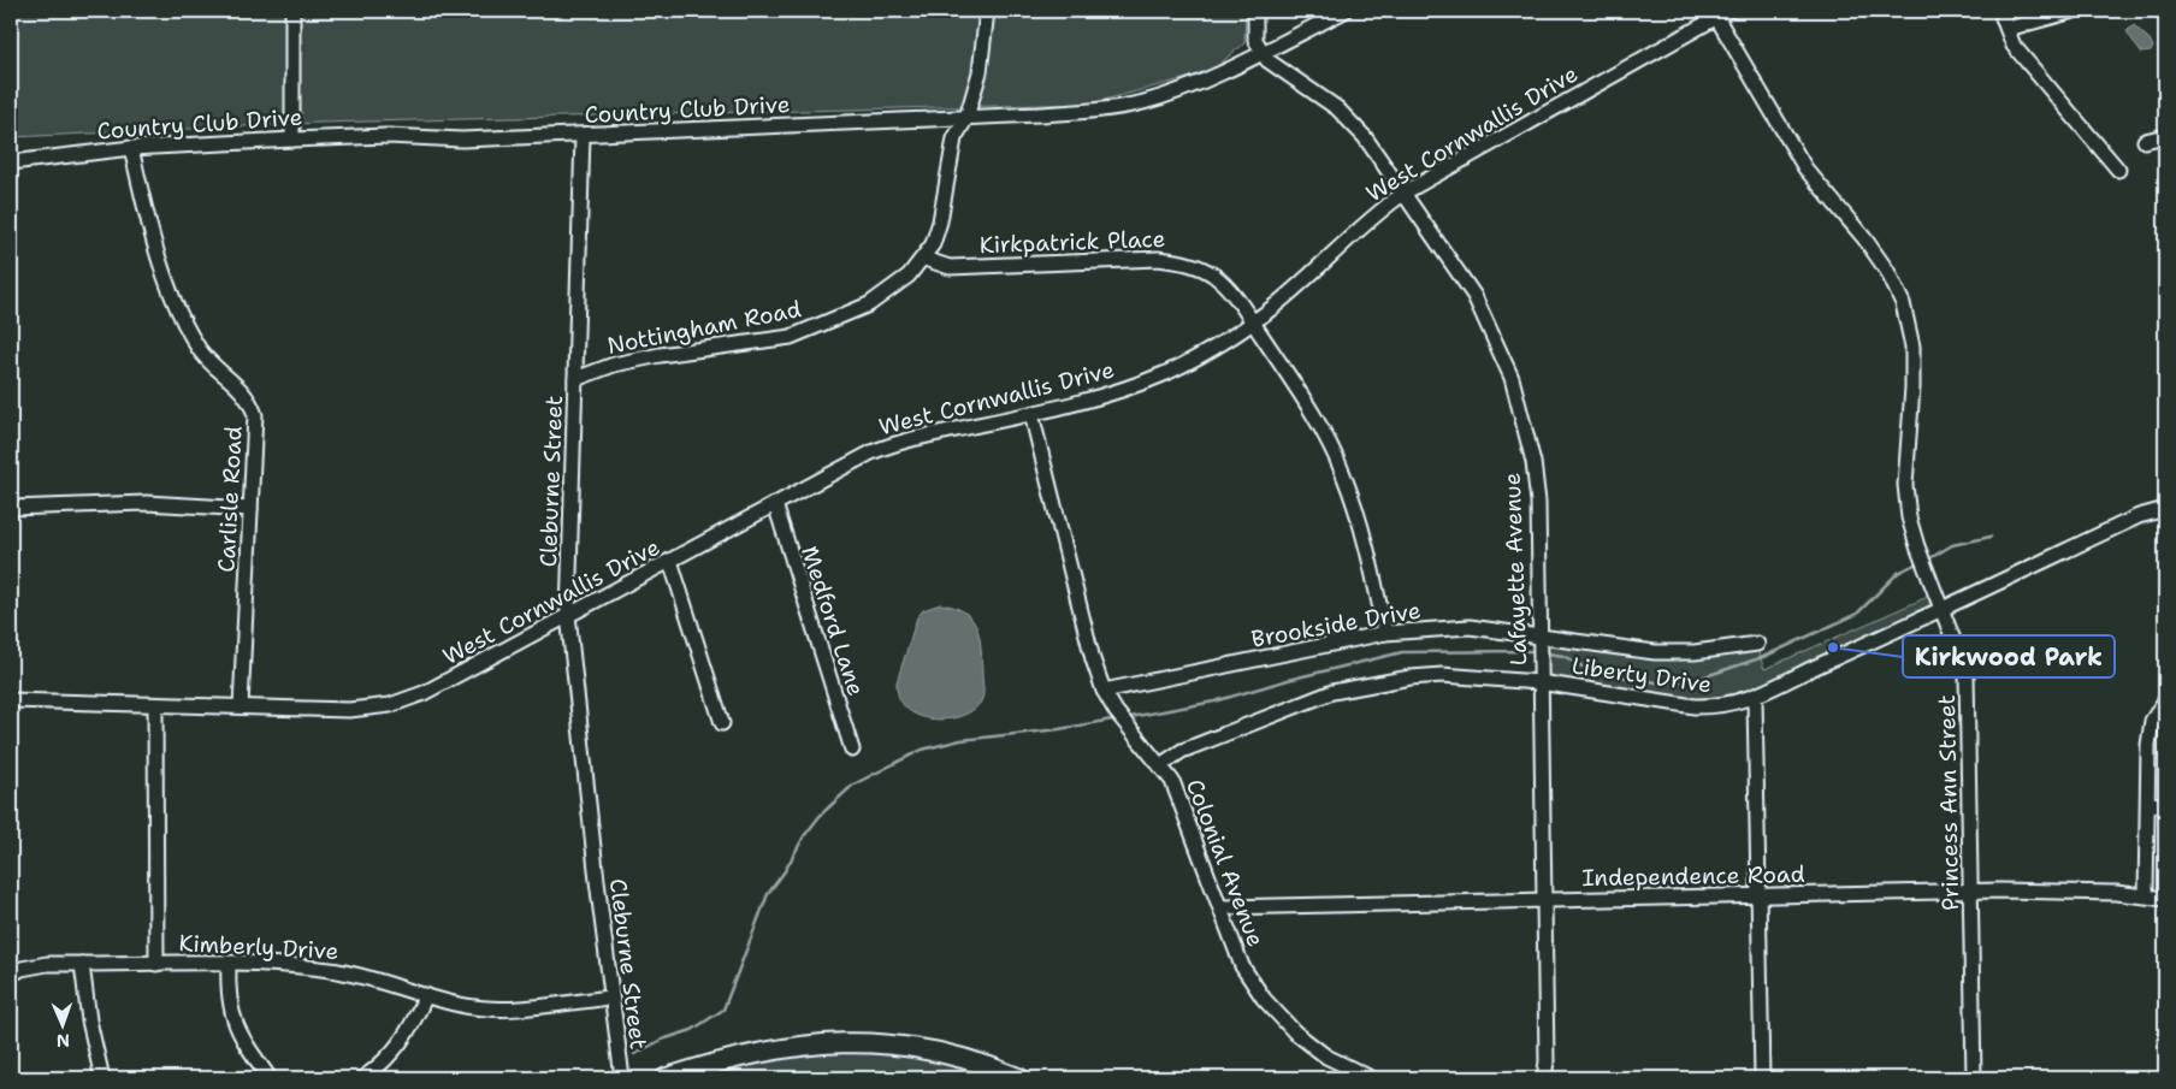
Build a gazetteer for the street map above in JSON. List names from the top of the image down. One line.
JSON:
{"streets":{"street":["Country Club Drive","West Cornwallis Drive","Kirkpatrick Place","Nottingham Road","Cleburne Street","Carlisle Road","Lafayette Avenue","Medford Lane","Brookside Drive","Liberty Drive","Princess Ann Street","Colonial Avenue","Independence Road","Kimberly Drive"]},"crossings":[["Country Club Drive","Nottingham Road"],["Country Club Drive","Cleburne Street"],["Country Club Drive","Carlisle Road"],["Country Club Drive","Lafayette Avenue"],["West Cornwallis Drive","Kirkpatrick Place"],["West Cornwallis Drive","Cleburne Street"],["West Cornwallis Drive","Carlisle Road"],["West Cornwallis Drive","Lafayette Avenue"],["West Cornwallis Drive","Medford Lane"],["West Cornwallis Drive","Princess Ann Street"],["West Cornwallis Drive","Colonial Avenue"],["Kirkpatrick Place","Nottingham Road"],["Kirkpatrick Place","Brookside Drive"],["Nottingham Road","Cleburne Street"],["Cleburne Street","Kimberly Drive"],["Lafayette Avenue","Brookside Drive"],["Lafayette Avenue","Liberty Drive"],["Lafayette Avenue","Independence Road"],["Brookside Drive","Colonial Avenue"],["Liberty Drive","Princess Ann Street"],["Liberty Drive","Colonial Avenue"],["Princess Ann Street","Independence Road"],["Colonial Avenue","Independence Road"]],"places":["Kirkwood Park"],"north":"bottom"}
